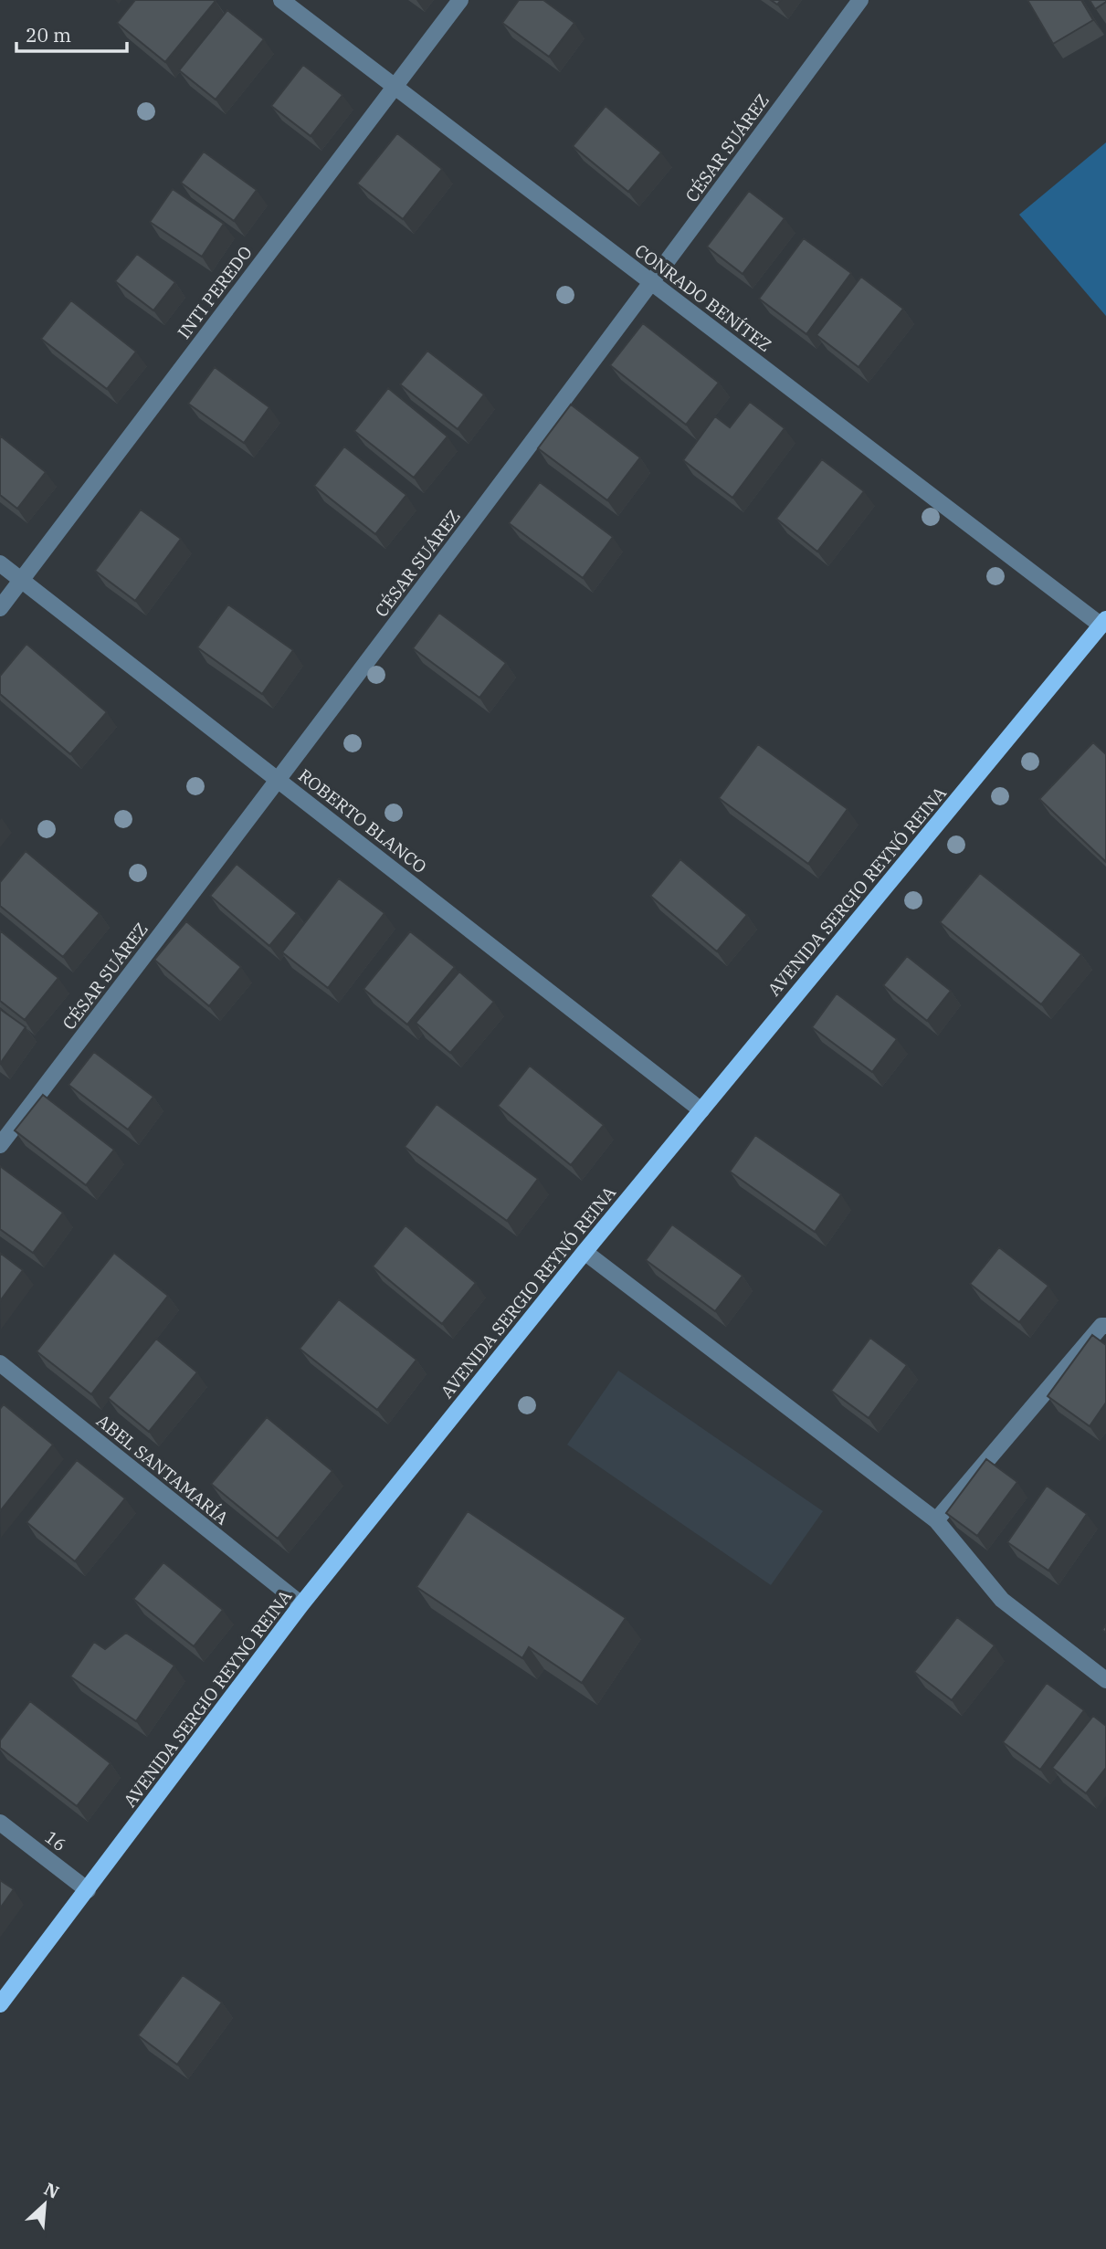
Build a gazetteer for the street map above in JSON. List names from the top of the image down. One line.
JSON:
{"streets":{"main road":["AVENIDA SERGIO REYNÓ REINA"],"street":["CÉSAR SUÁREZ","INTI PEREDO","CONRADO BENÍTEZ","ROBERTO BLANCO","ABEL SANTAMARÍA","16"]},"crossings":[["CÉSAR SUÁREZ","CONRADO BENÍTEZ"],["CÉSAR SUÁREZ","ROBERTO BLANCO"],["INTI PEREDO","CONRADO BENÍTEZ"],["INTI PEREDO","ROBERTO BLANCO"],["CONRADO BENÍTEZ","AVENIDA SERGIO REYNÓ REINA"],["ROBERTO BLANCO","AVENIDA SERGIO REYNÓ REINA"],["AVENIDA SERGIO REYNÓ REINA","ABEL SANTAMARÍA"],["AVENIDA SERGIO REYNÓ REINA","16"]],"scale_bar":"20 m","north":"top right"}
